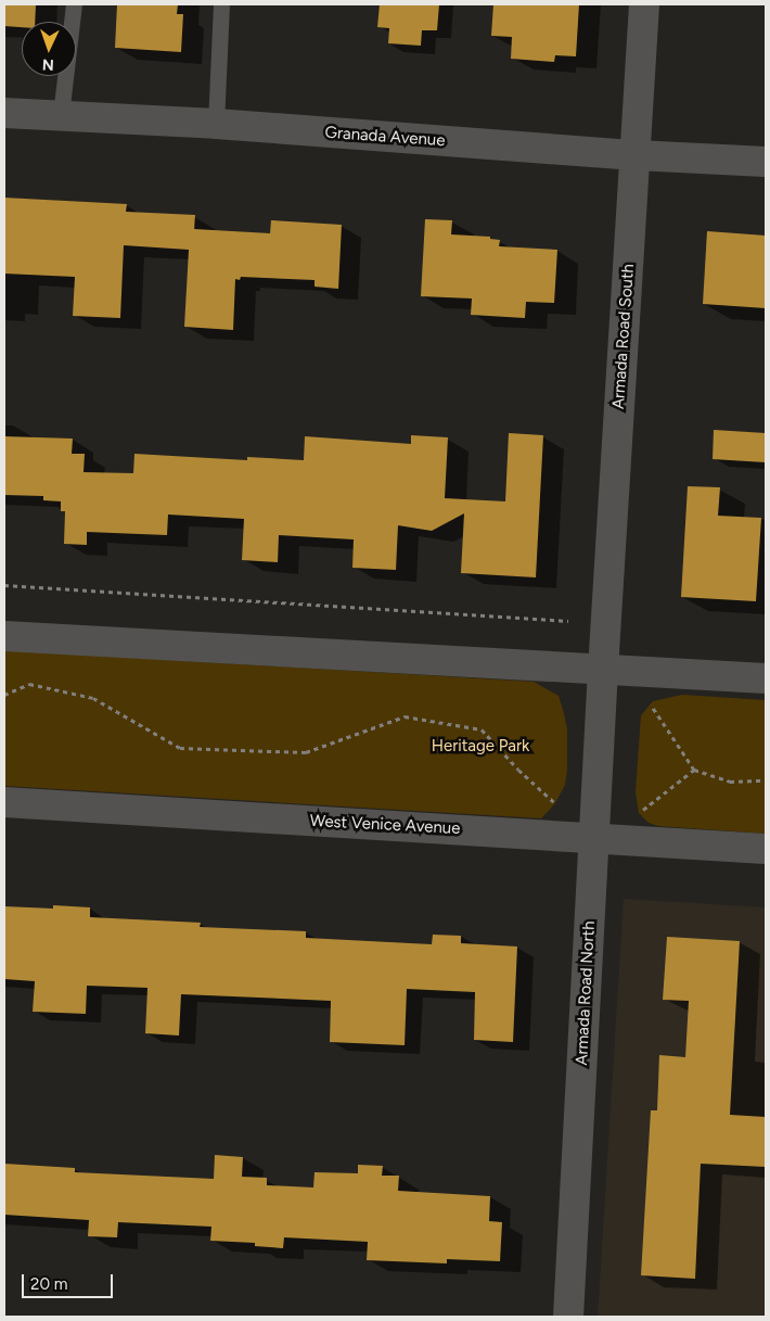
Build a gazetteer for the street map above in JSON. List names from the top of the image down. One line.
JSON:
{"streets":{"street":["Granada Avenue","Armada Road South","West Venice Avenue","Armada Road North"]},"crossings":[["Granada Avenue","Armada Road South"],["Armada Road South","Armada Road North"],["West Venice Avenue","Armada Road North"]],"parks":["Heritage Park"],"scale_bar":"20 m","north":"bottom"}
